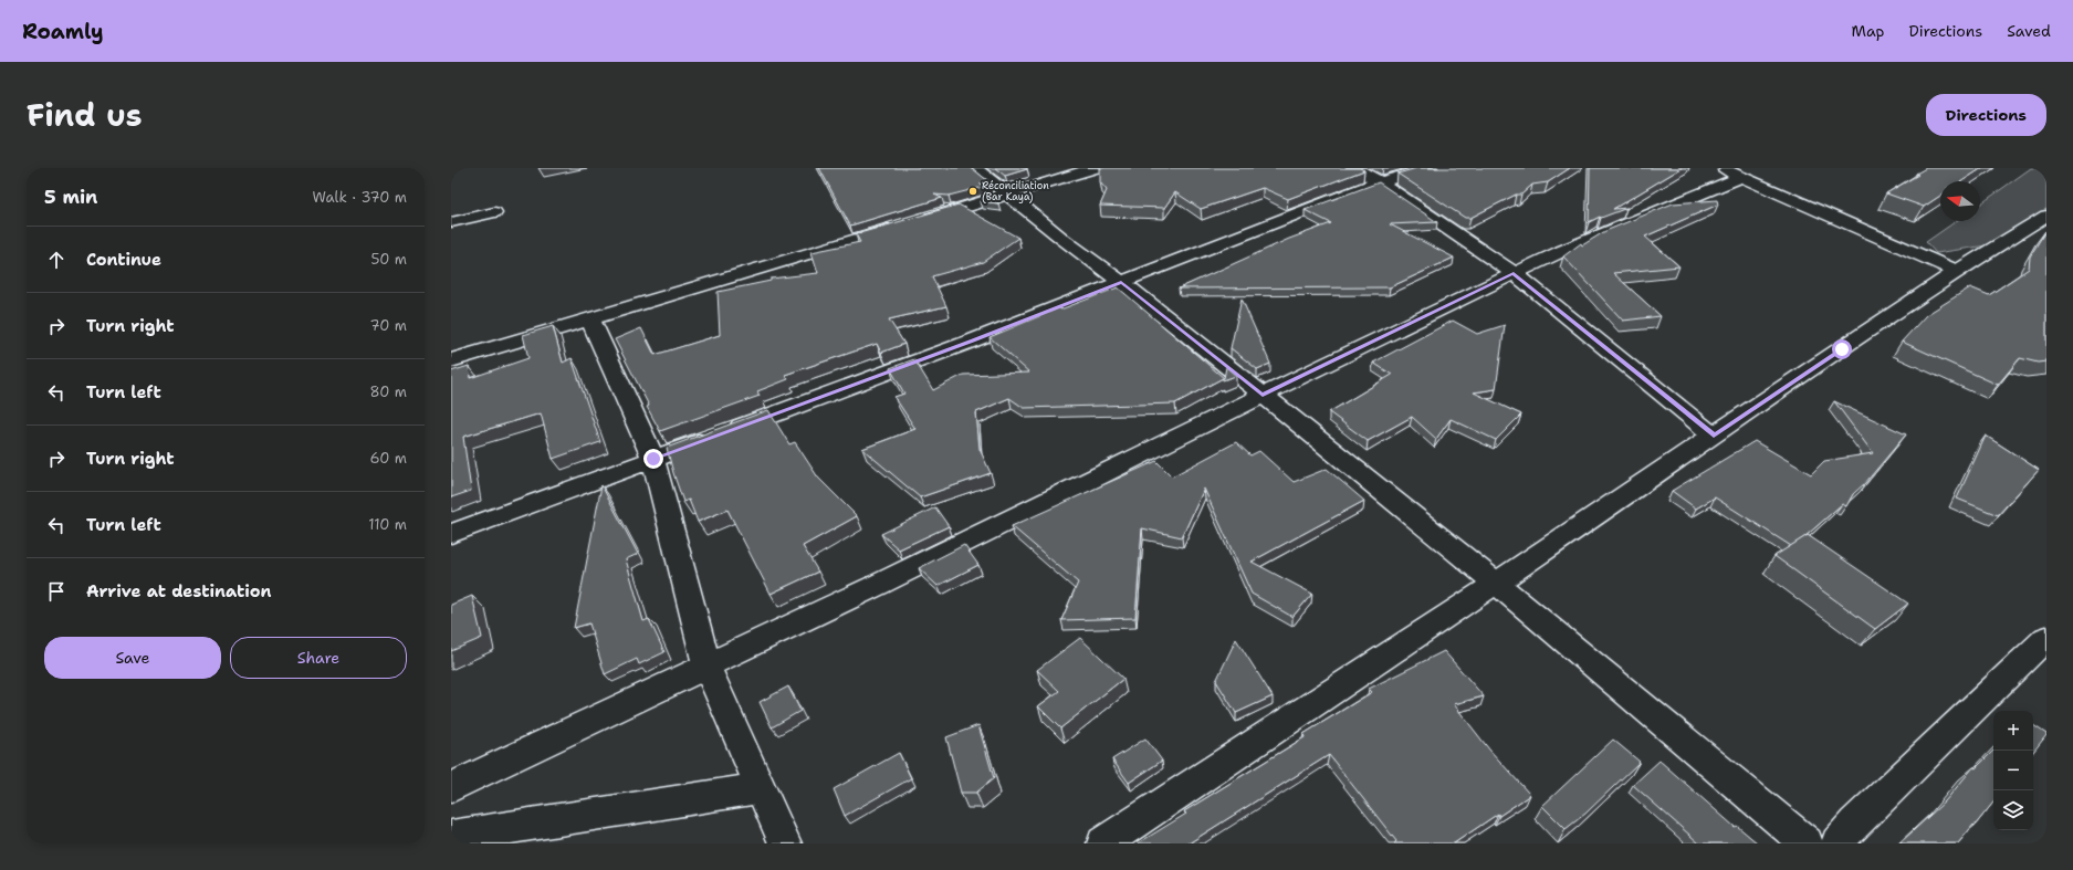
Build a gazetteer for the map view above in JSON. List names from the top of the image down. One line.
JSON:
{"places":["Réconciliation (Bar Kaya)"],"north":"left","page":{"header":"Roamly","nav":["Map","Directions","Saved"],"title":"Find us","buttons":["Directions",["Save","Share"]],"heading":["5 min","Walk · 370 m"],"list":[["Continue","50 m"],["Turn right","70 m"],["Turn left","80 m"],["Turn right","60 m"],["Turn left","110 m"],"Arrive at destination"],"map_buttons":["+","−"]}}
